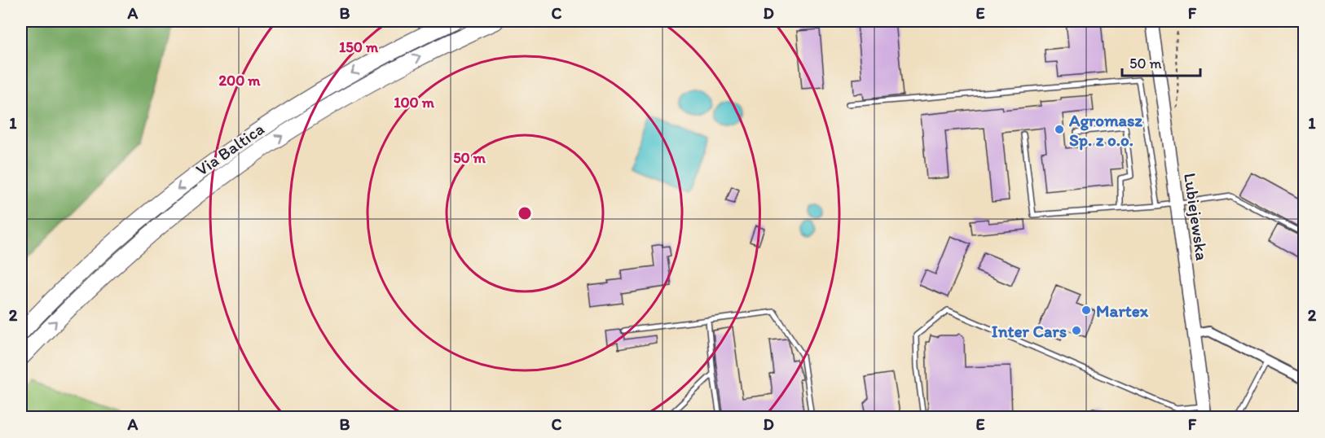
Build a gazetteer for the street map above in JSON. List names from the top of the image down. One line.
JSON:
{"streets":{"highway":["Via Baltica"],"main road":["Lubiejewska"]},"places":["Agromasz Sp. z o.o.","Martex","Inter Cars"],"scale_bar":"50 m","grid":{"columns":["A","B","C","D","E","F"],"rows":["1","2"]},"rings":["150 m","200 m","100 m","50 m"]}
